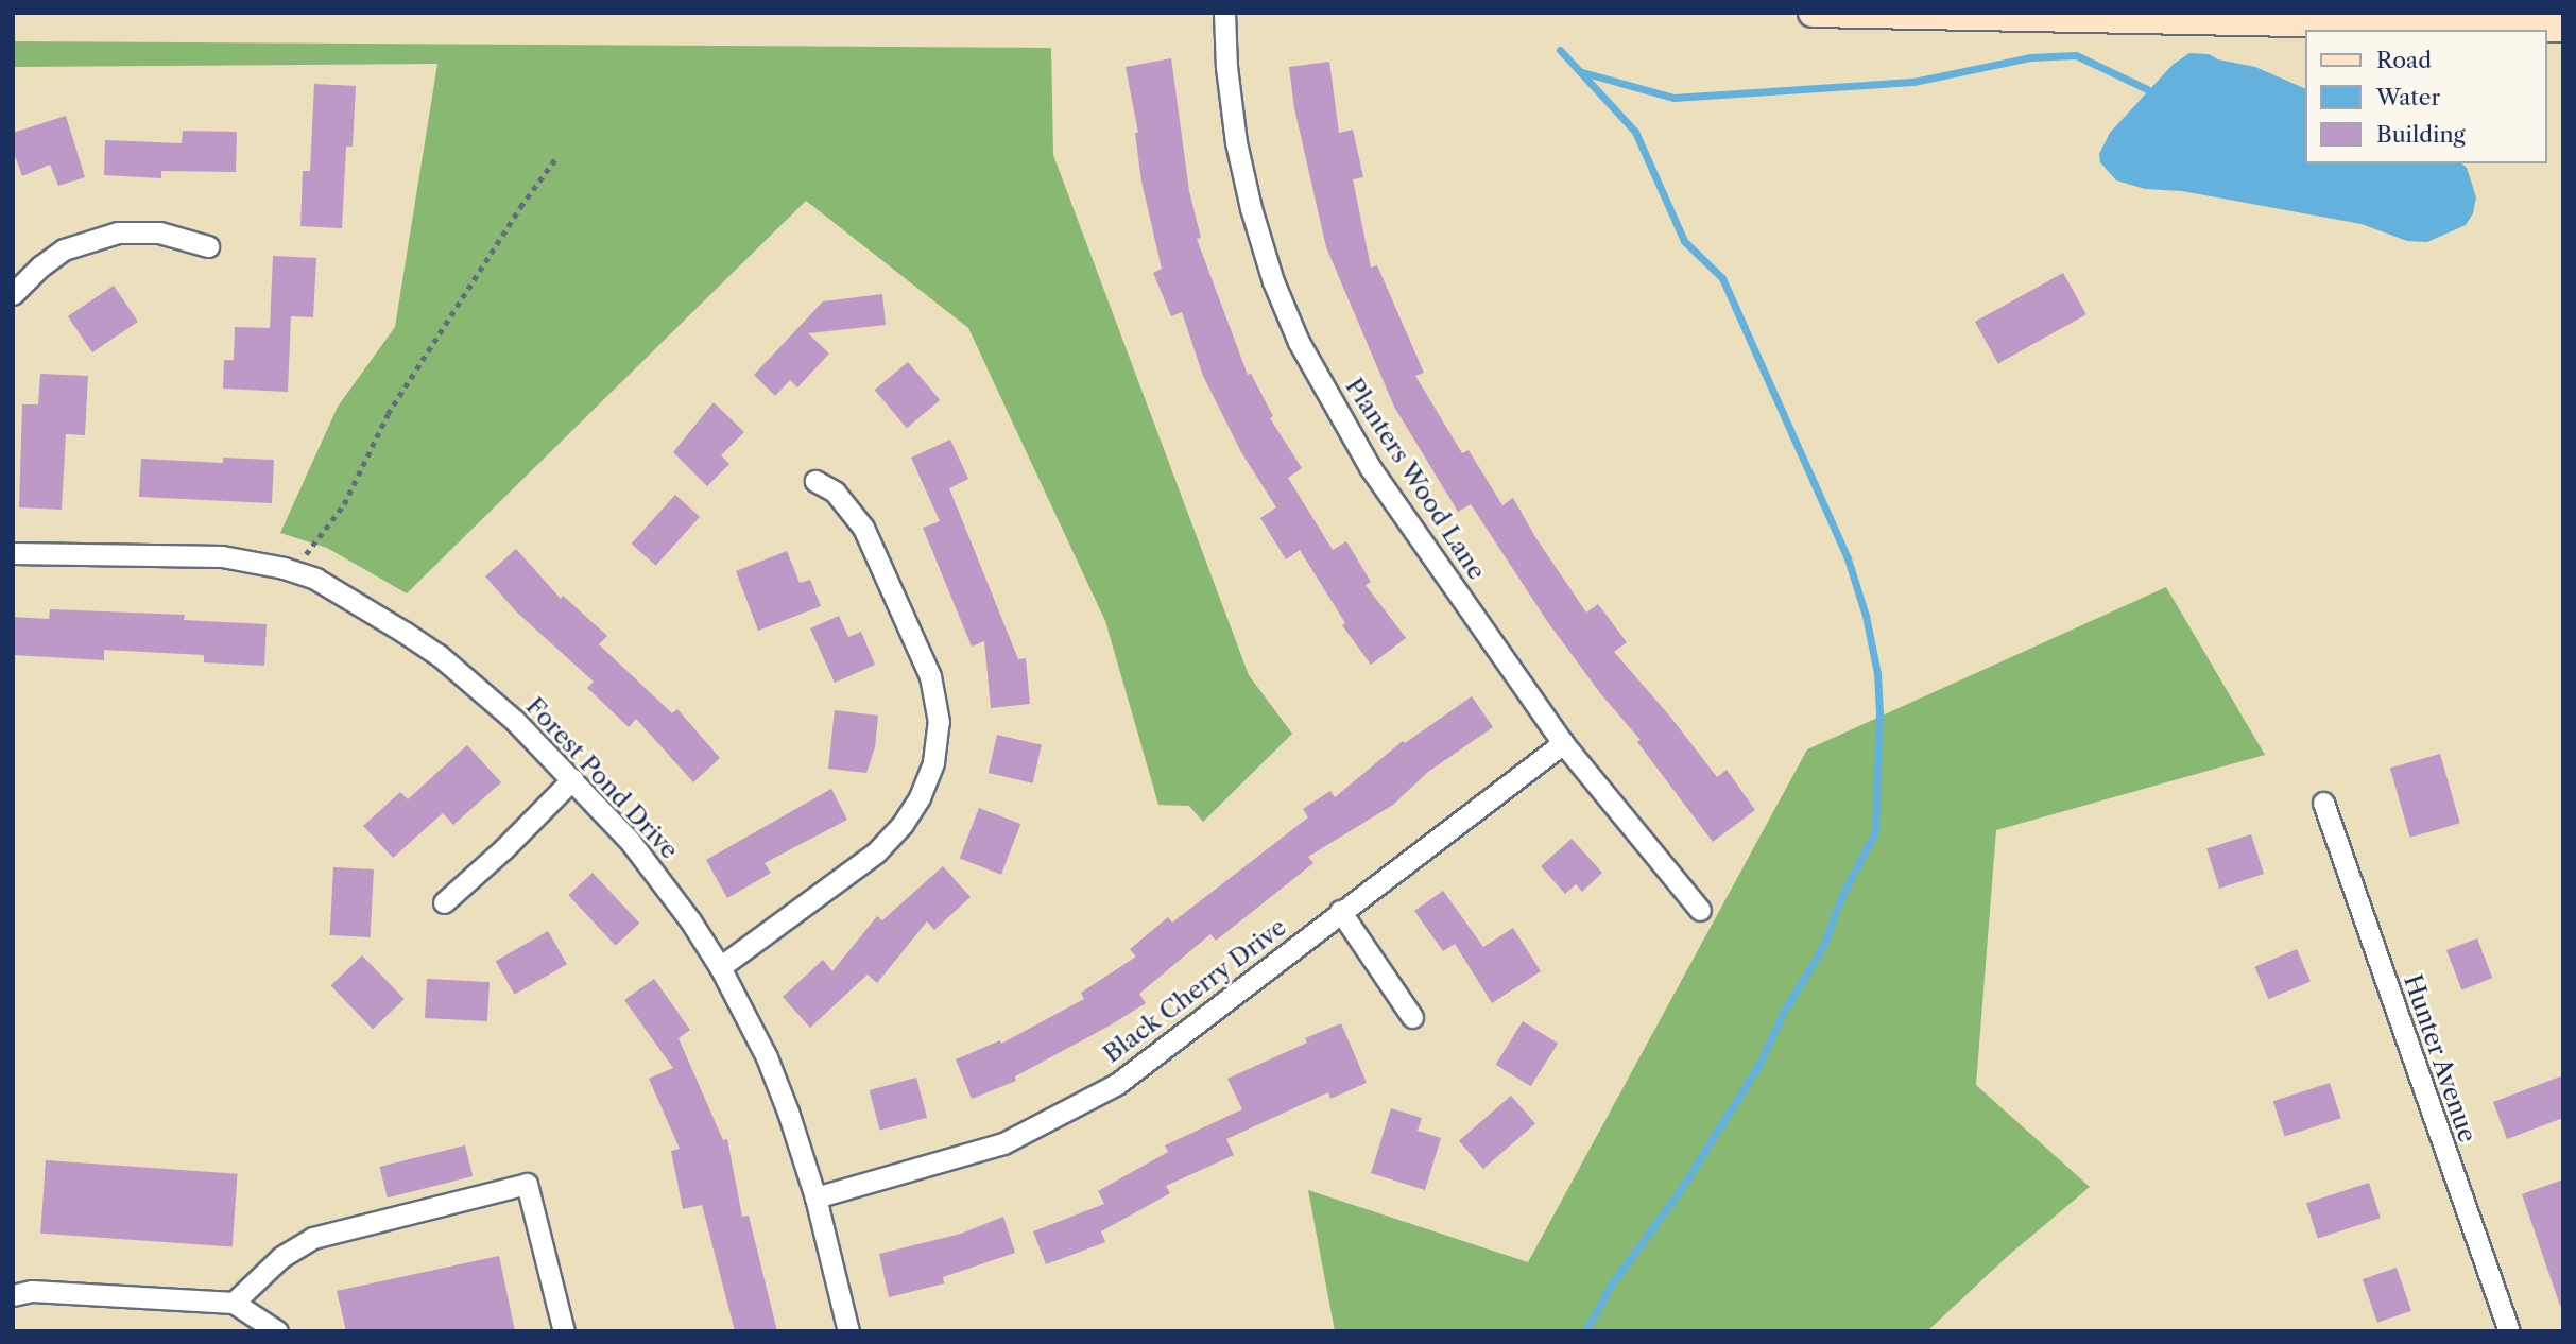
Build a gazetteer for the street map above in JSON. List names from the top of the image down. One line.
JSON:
{"streets":{"street":["Planters Wood Lane","Forest Pond Drive","Black Cherry Drive","Hunter Avenue"]},"crossings":[["Planters Wood Lane","Black Cherry Drive"],["Forest Pond Drive","Black Cherry Drive"]],"legend":["Road","Water","Building"]}
